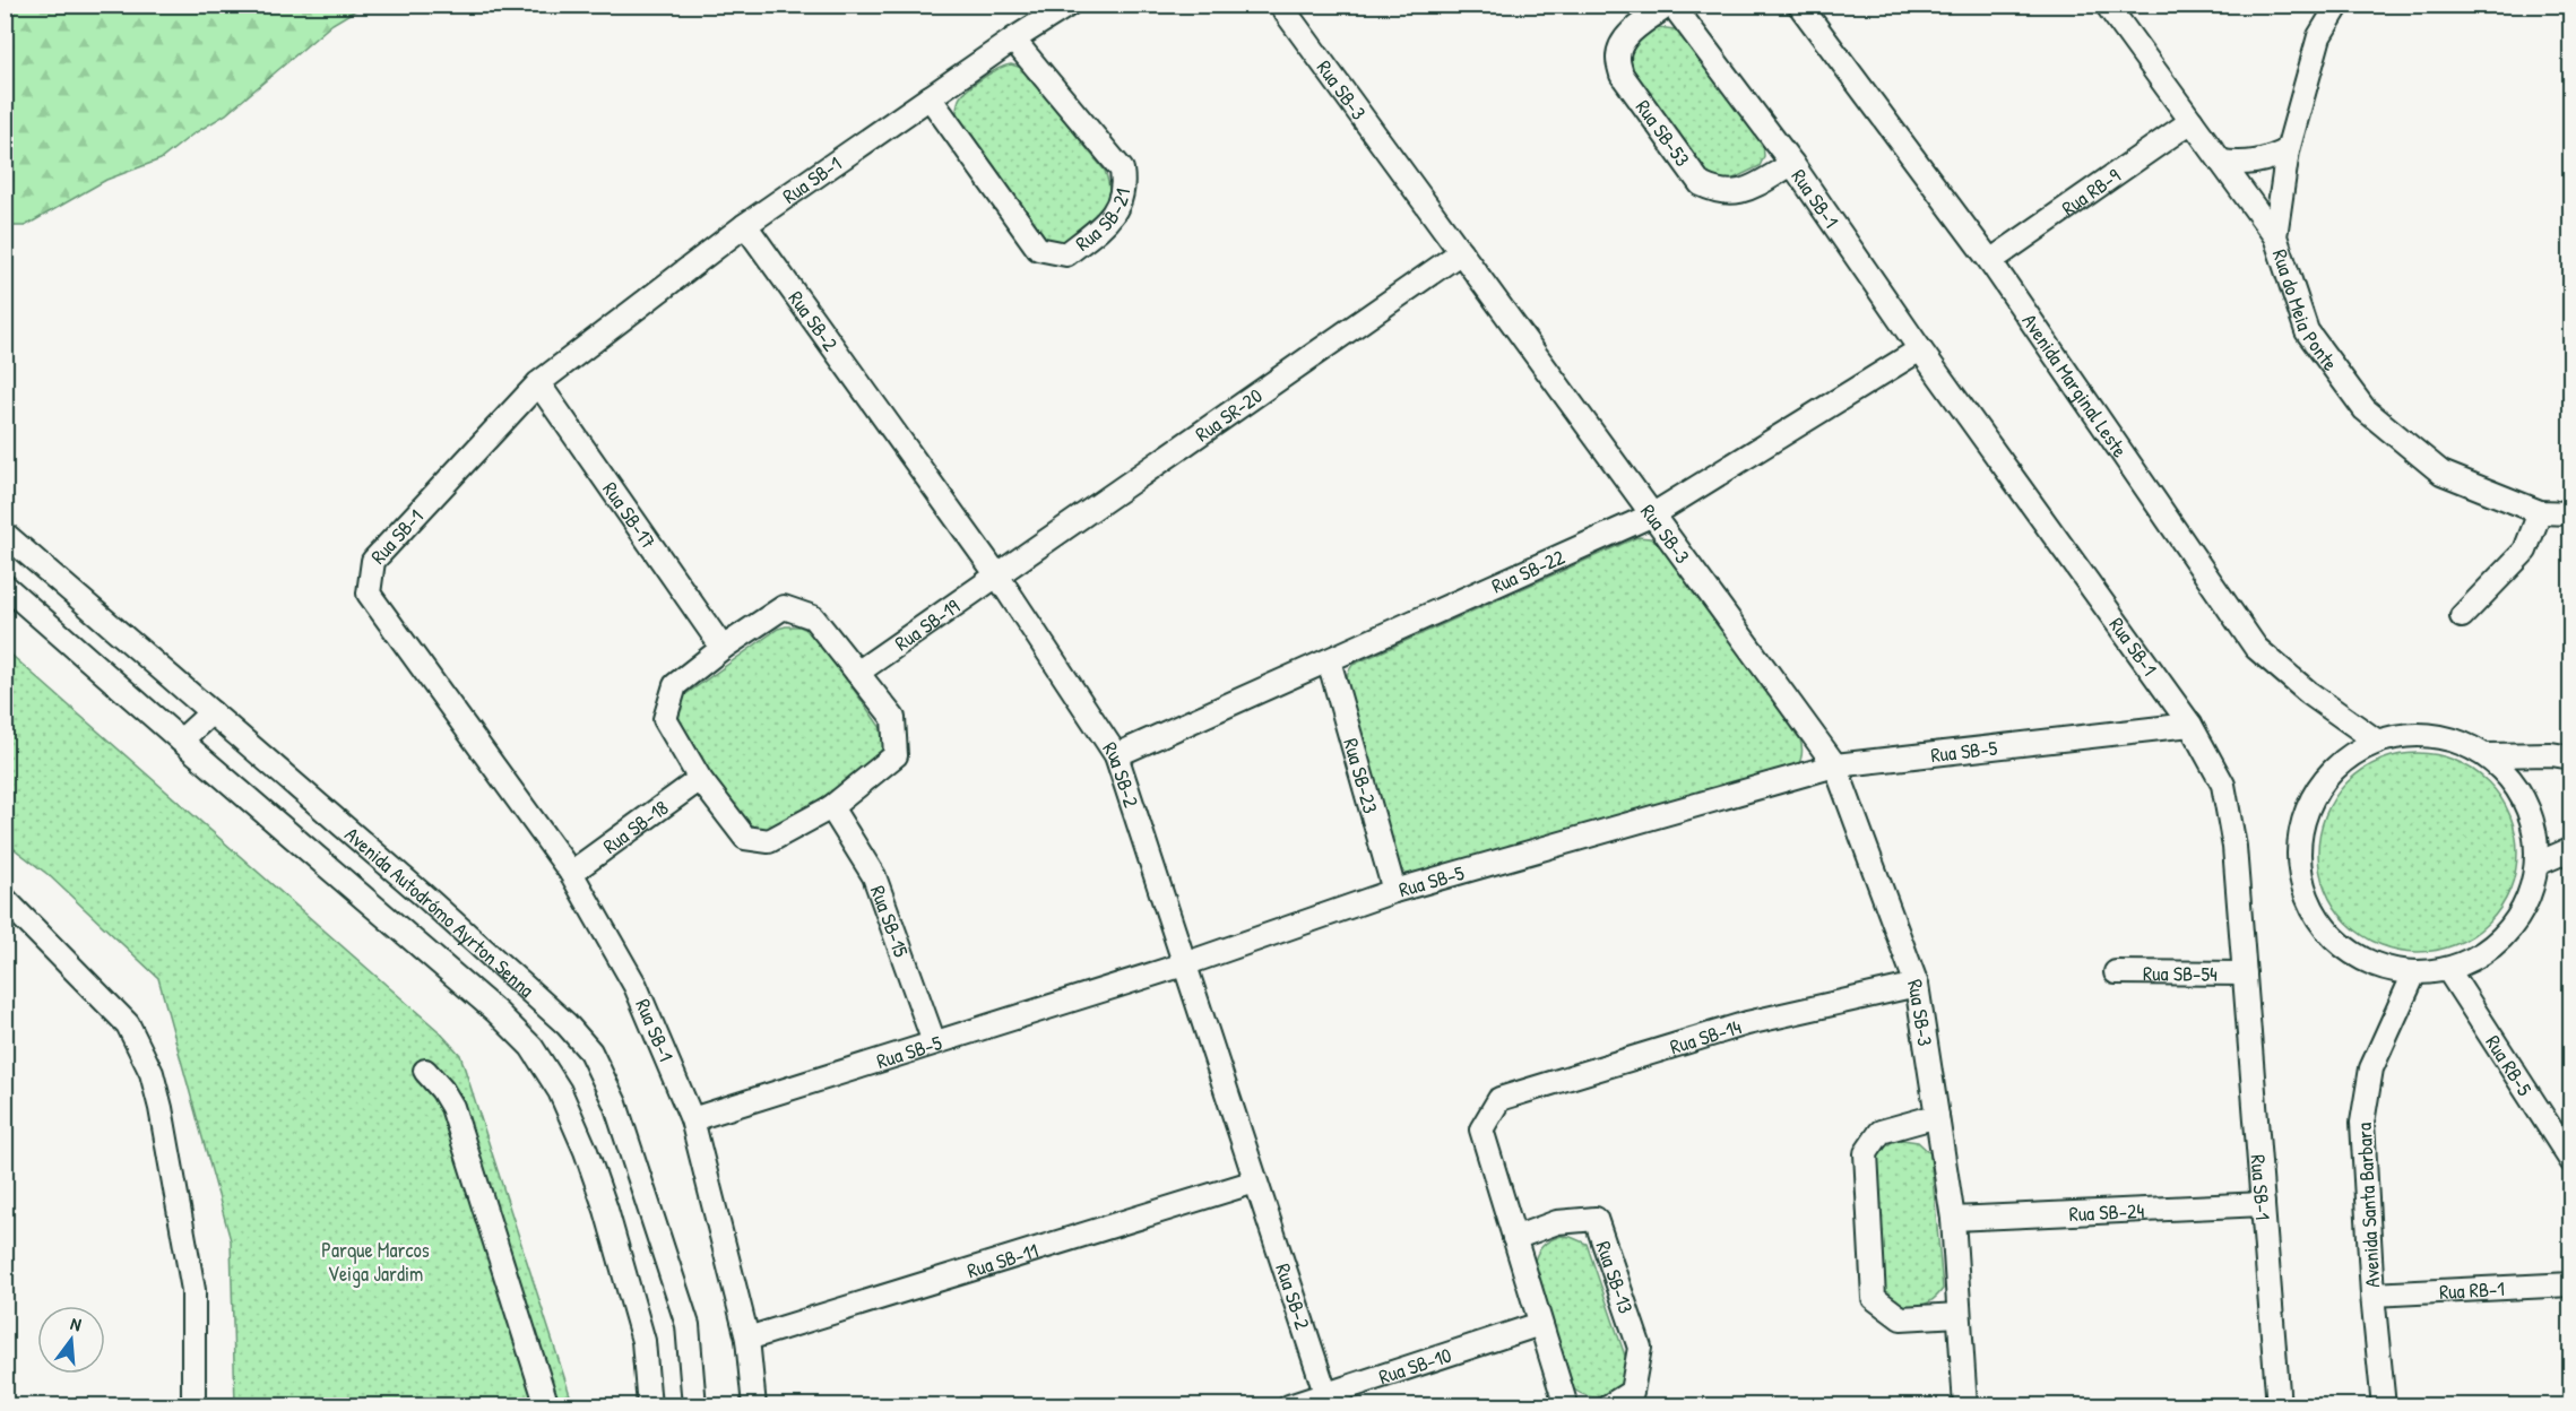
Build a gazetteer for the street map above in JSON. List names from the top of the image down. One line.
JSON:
{"streets":{"street":["Rua SB-3","Rua SB-53","Rua SB-1","Rua RB-9","Rua SB-21","Rua do Meia Ponte","Rua SB-2","Avenida Marginal Leste","Rua SR-20","Rua SB-17","Rua SB-22","Rua SB-19","Rua SB-5","Rua SB-23","Rua SB-18","Avenida Autodrómo Ayrton Senna","Rua SB-15","Rua SB-54","Rua SB-14","Rua RB-5","Avenida Santa Barbara","Rua SB-24","Rua SB-11","Rua SB-13","Rua RB-1","Rua SB-10"]},"crossings":[["Rua SB-3","Rua SR-20"],["Rua SB-3","Rua SB-22"],["Rua SB-3","Rua SB-5"],["Rua SB-3","Rua SB-14"],["Rua SB-3","Rua SB-24"],["Rua SB-53","Rua SB-1"],["Rua SB-1","Rua SB-21"],["Rua SB-1","Rua SB-2"],["Rua SB-1","Rua SB-17"],["Rua SB-1","Rua SB-22"],["Rua SB-1","Rua SB-5"],["Rua SB-1","Rua SB-18"],["Rua SB-1","Rua SB-54"],["Rua SB-1","Rua SB-24"],["Rua SB-1","Rua SB-11"],["Rua RB-9","Avenida Marginal Leste"],["Rua SB-2","Rua SR-20"],["Rua SB-2","Rua SB-22"],["Rua SB-2","Rua SB-19"],["Rua SB-2","Rua SB-5"],["Rua SB-2","Rua SB-11"],["Rua SB-2","Rua SB-10"],["Avenida Marginal Leste","Rua RB-5"],["Avenida Marginal Leste","Avenida Santa Barbara"],["Rua SR-20","Rua SB-19"],["Rua SB-17","Rua SB-19"],["Rua SB-17","Rua SB-18"],["Rua SB-17","Rua SB-15"],["Rua SB-22","Rua SB-23"],["Rua SB-19","Rua SB-18"],["Rua SB-19","Rua SB-15"],["Rua SB-5","Rua SB-23"],["Rua SB-5","Rua SB-15"],["Rua SB-18","Rua SB-15"],["Rua SB-14","Rua SB-13"],["Rua RB-5","Avenida Santa Barbara"],["Avenida Santa Barbara","Rua RB-1"]],"parks":["Parque Marcos Veiga Jardim"],"north":"top"}
